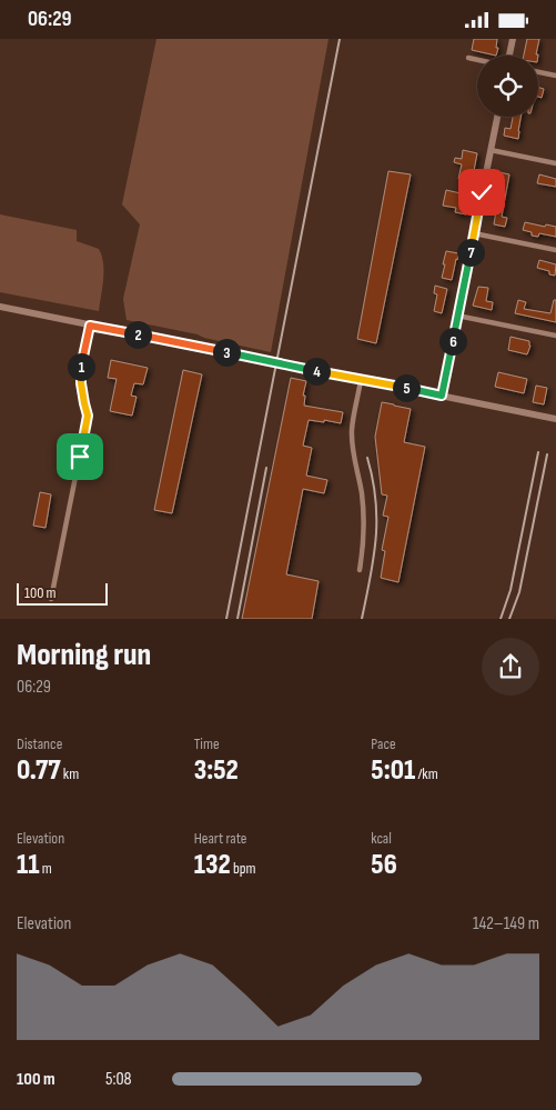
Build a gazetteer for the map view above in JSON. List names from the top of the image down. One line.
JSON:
{"scale_bar":"100 m","page":{"status":"06:29","pins":["7","2","6","3","1","4","5"],"scale":"100 m","heading":["Morning run","06:29"],"stats":[["Distance","0.77 km"],["Time","3:52"],["Pace","5:01 /km"],["Elevation","11 m"],["Heart rate","132 bpm"],["kcal","56"]],"chart":["Elevation","142–149 m"],"list":[{"name":"100 m","note":"5:08"}]}}
